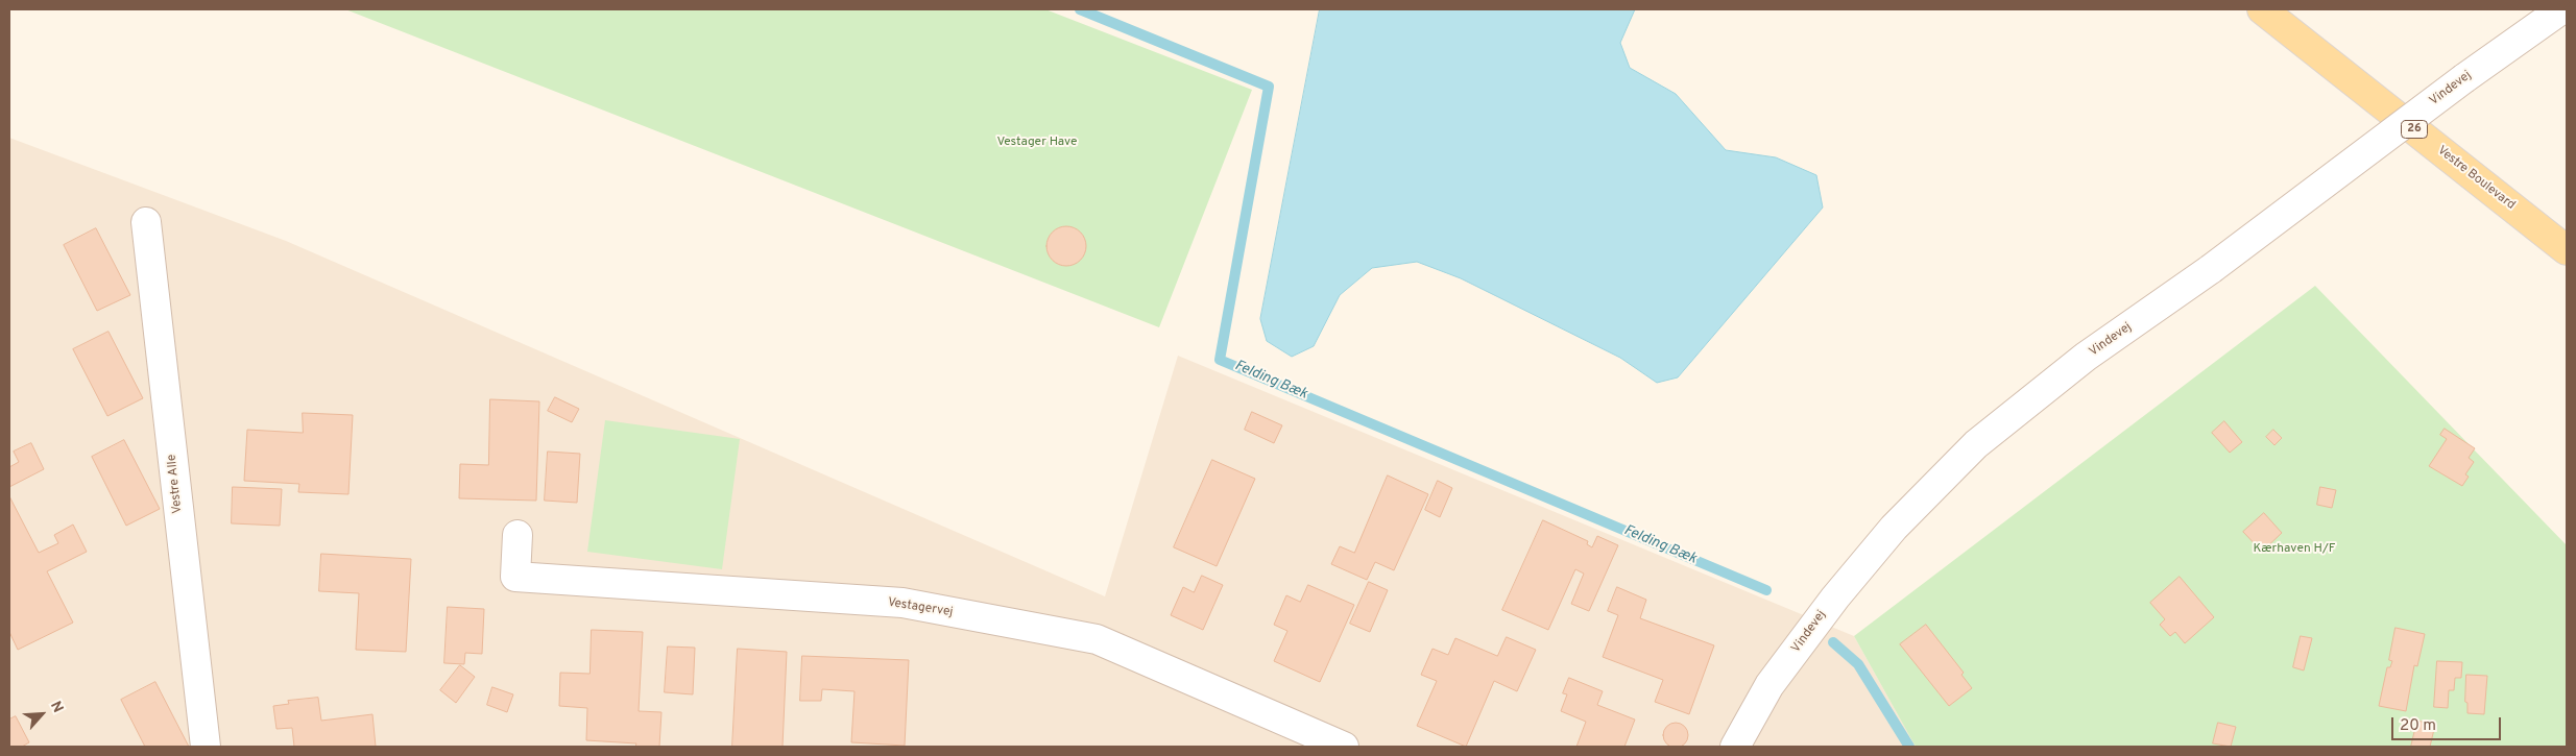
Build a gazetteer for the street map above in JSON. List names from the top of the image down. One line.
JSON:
{"streets":{"main road":["26","Vestre Boulevard"],"street":["Vindevej","Vestre Alle","Vestagervej"]},"water":["Felding Bæk"],"parks":["Vestager Have","Kærhaven H/F"],"scale_bar":"20 m","north":"top right"}
